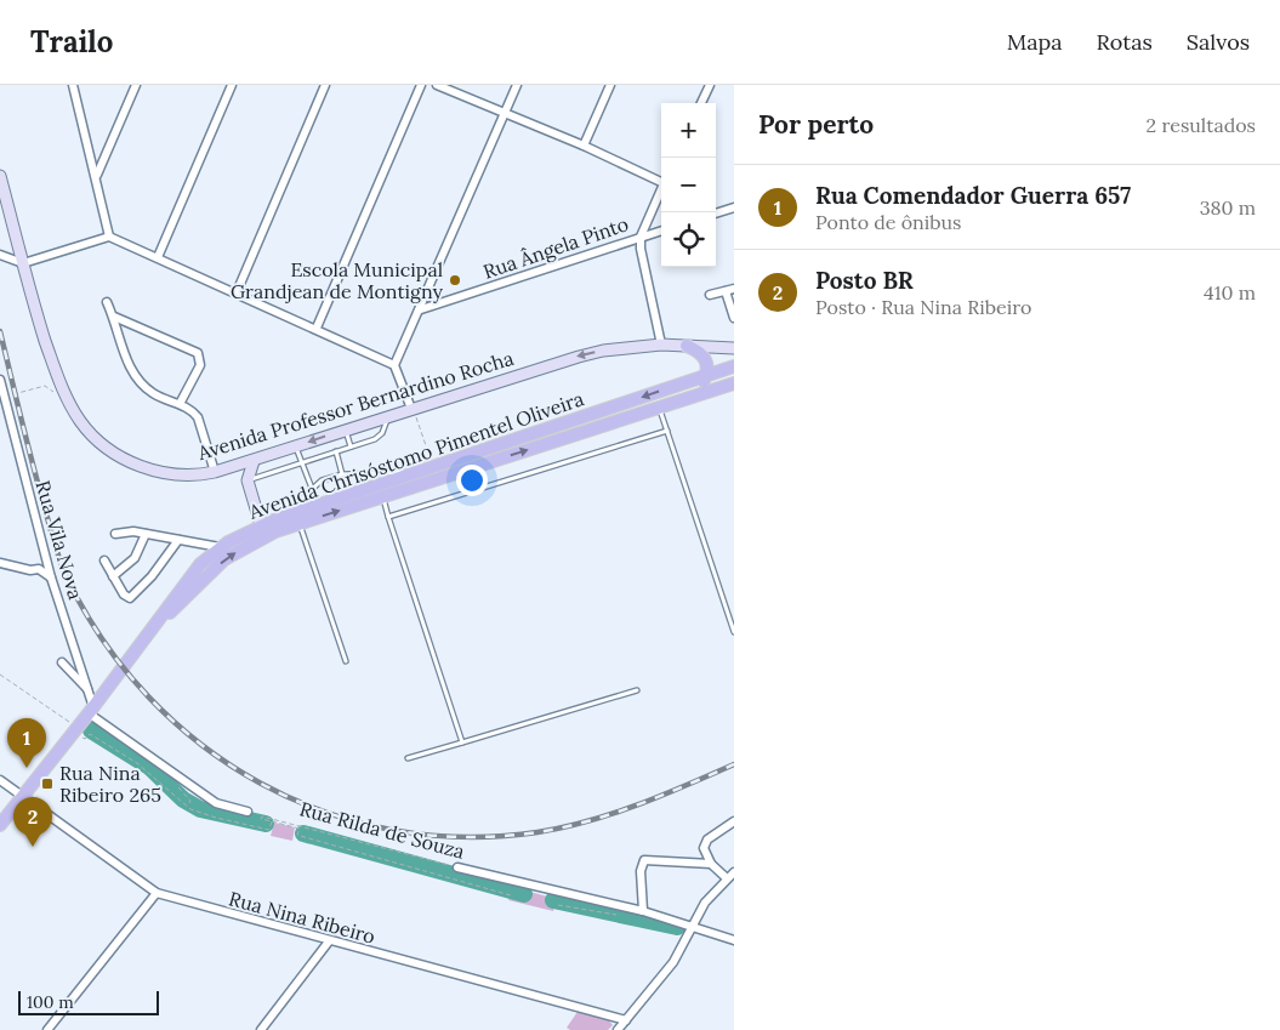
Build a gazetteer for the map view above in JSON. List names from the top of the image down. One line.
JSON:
{"streets":{"main road":["Avenida Professor Bernardino Rocha","Avenida Chrisóstomo Pimentel Oliveira"],"street":["Rua Ângela Pinto","Rua Vila Nova","Rua Rilda de Souza","Rua Nina Ribeiro"]},"crossings":[["Rua Vila Nova","Rua Rilda de Souza"]],"places":{"other":["Escola Municipal Grandjean de Montigny"],"transit":["Rua Nina Ribeiro 265"]},"scale_bar":"100 m","page":{"header":"Trailo","nav":["Mapa","Rotas","Salvos"],"heading":["Por perto","2 resultados"],"map_buttons":["+","−"],"list":[{"mark":"1","name":"Rua Comendador Guerra 657","note":"Ponto de ônibus","value":"380 m"},{"mark":"2","name":"Posto BR","note":"Posto · Rua Nina Ribeiro","value":"410 m"}],"pins":["1","2"],"scale":"100 m"}}
